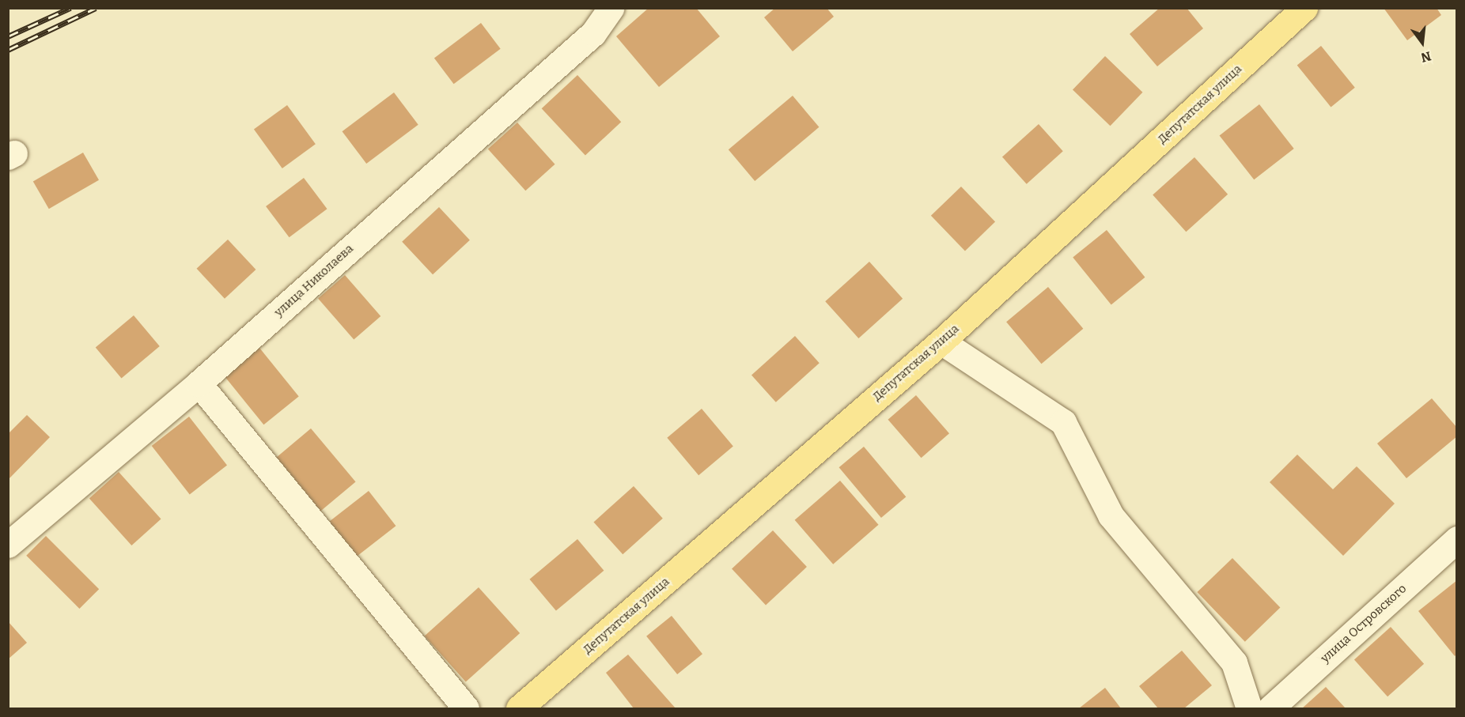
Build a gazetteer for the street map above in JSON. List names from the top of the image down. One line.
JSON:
{"streets":{"main road":["Депутатская улица"],"street":["улица Николаева","улица Островского"]},"north":"bottom"}
